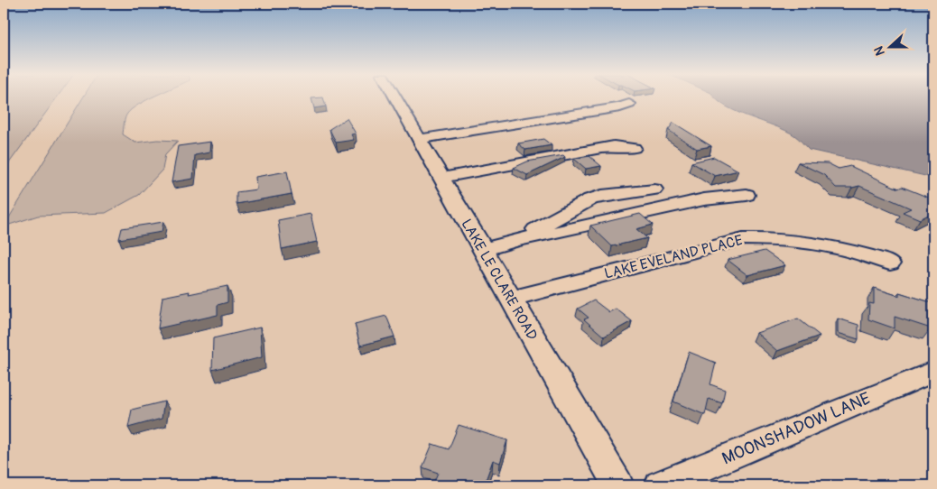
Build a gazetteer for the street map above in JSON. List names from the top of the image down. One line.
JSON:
{"streets":{"street":["LAKE EVELAND PLACE","LAKE LE CLARE ROAD","MOONSHADOW LANE"]},"crossings":[["LAKE EVELAND PLACE","LAKE LE CLARE ROAD"]],"north":"left"}
